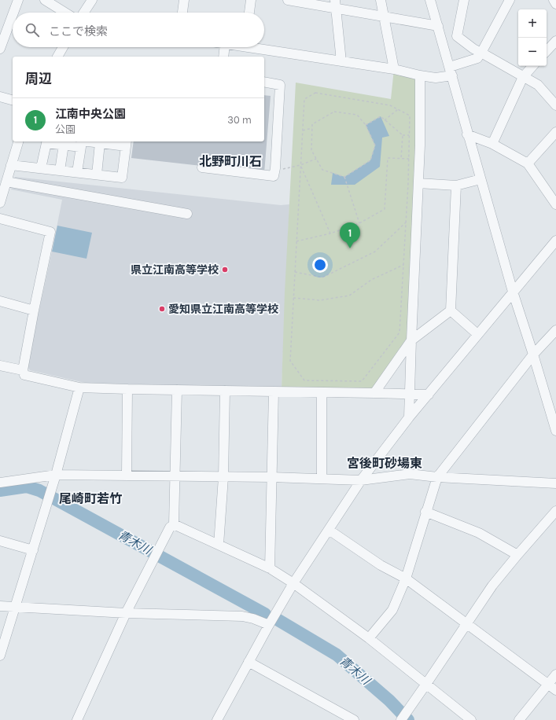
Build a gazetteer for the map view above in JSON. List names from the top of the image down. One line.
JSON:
{"districts":["北野町川石","宮後町砂場東","尾崎町若竹"],"water":["青木川"],"places":["県立江南高等学校","愛知県立江南高等学校"],"page":{"map_buttons":["+","−"],"search":"ここで検索","heading":"周辺","list":[{"mark":"1","name":"江南中央公園","note":"公園","value":"30 m"}],"pins":"1"}}
